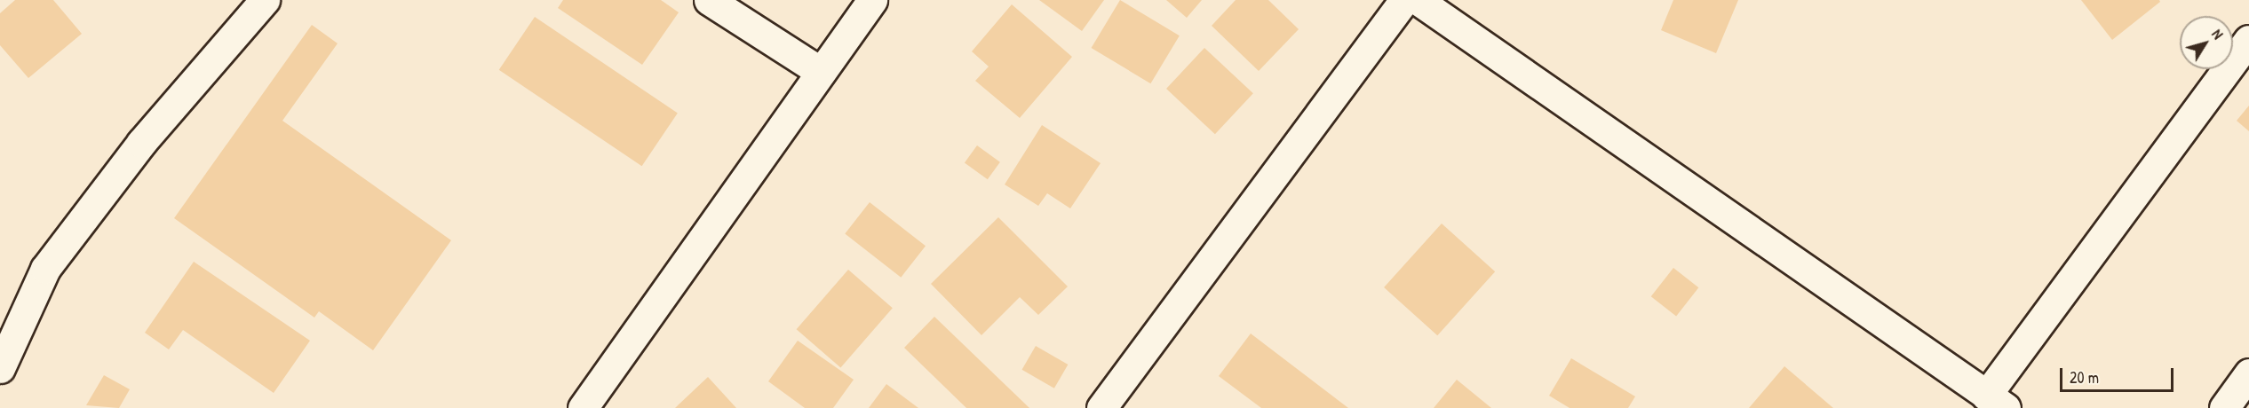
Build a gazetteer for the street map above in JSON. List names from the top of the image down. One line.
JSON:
{"scale_bar":"20 m","north":"top right"}
